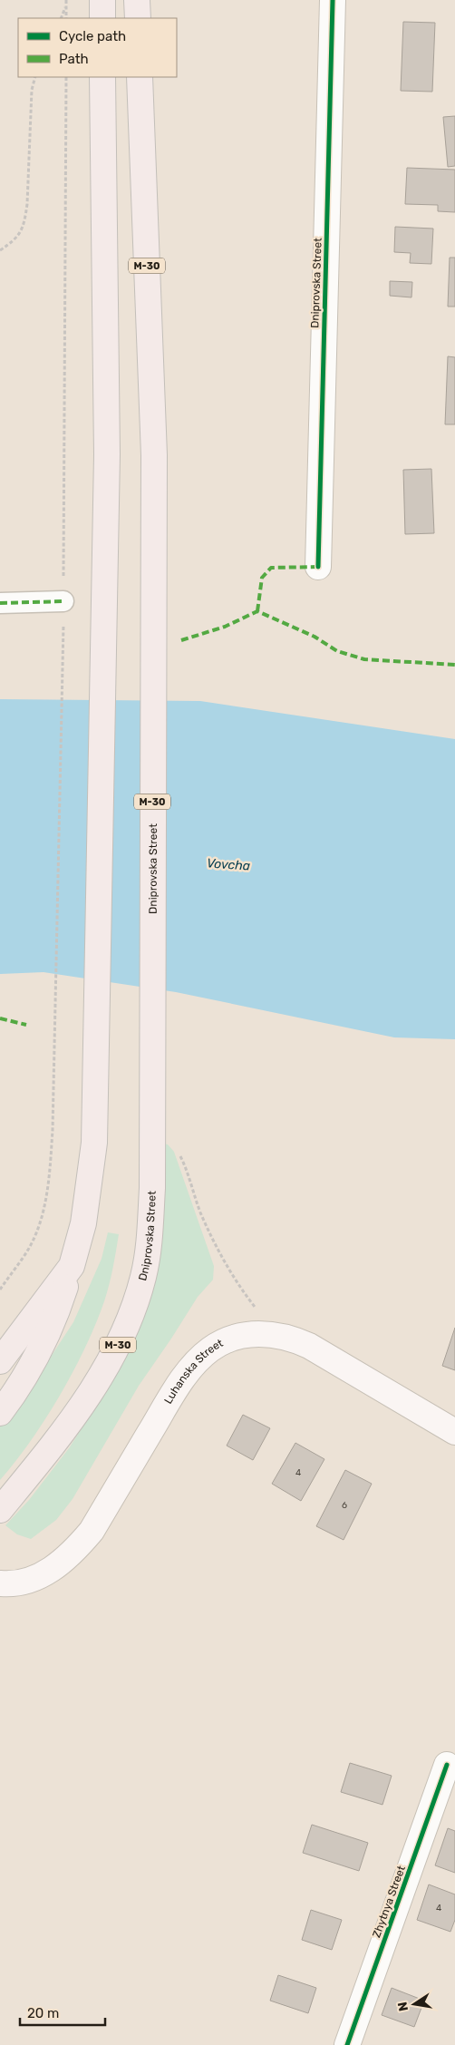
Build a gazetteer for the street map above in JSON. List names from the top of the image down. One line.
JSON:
{"streets":{"highway":["М-30","Dniprovska Street"],"main road":["Luhanska Street"],"street":["Zhytnya Street"]},"water":["Vovcha"],"house_numbers":["4","6","4"],"legend":["Cycle path","Path"],"scale_bar":"20 m","north":"left"}
